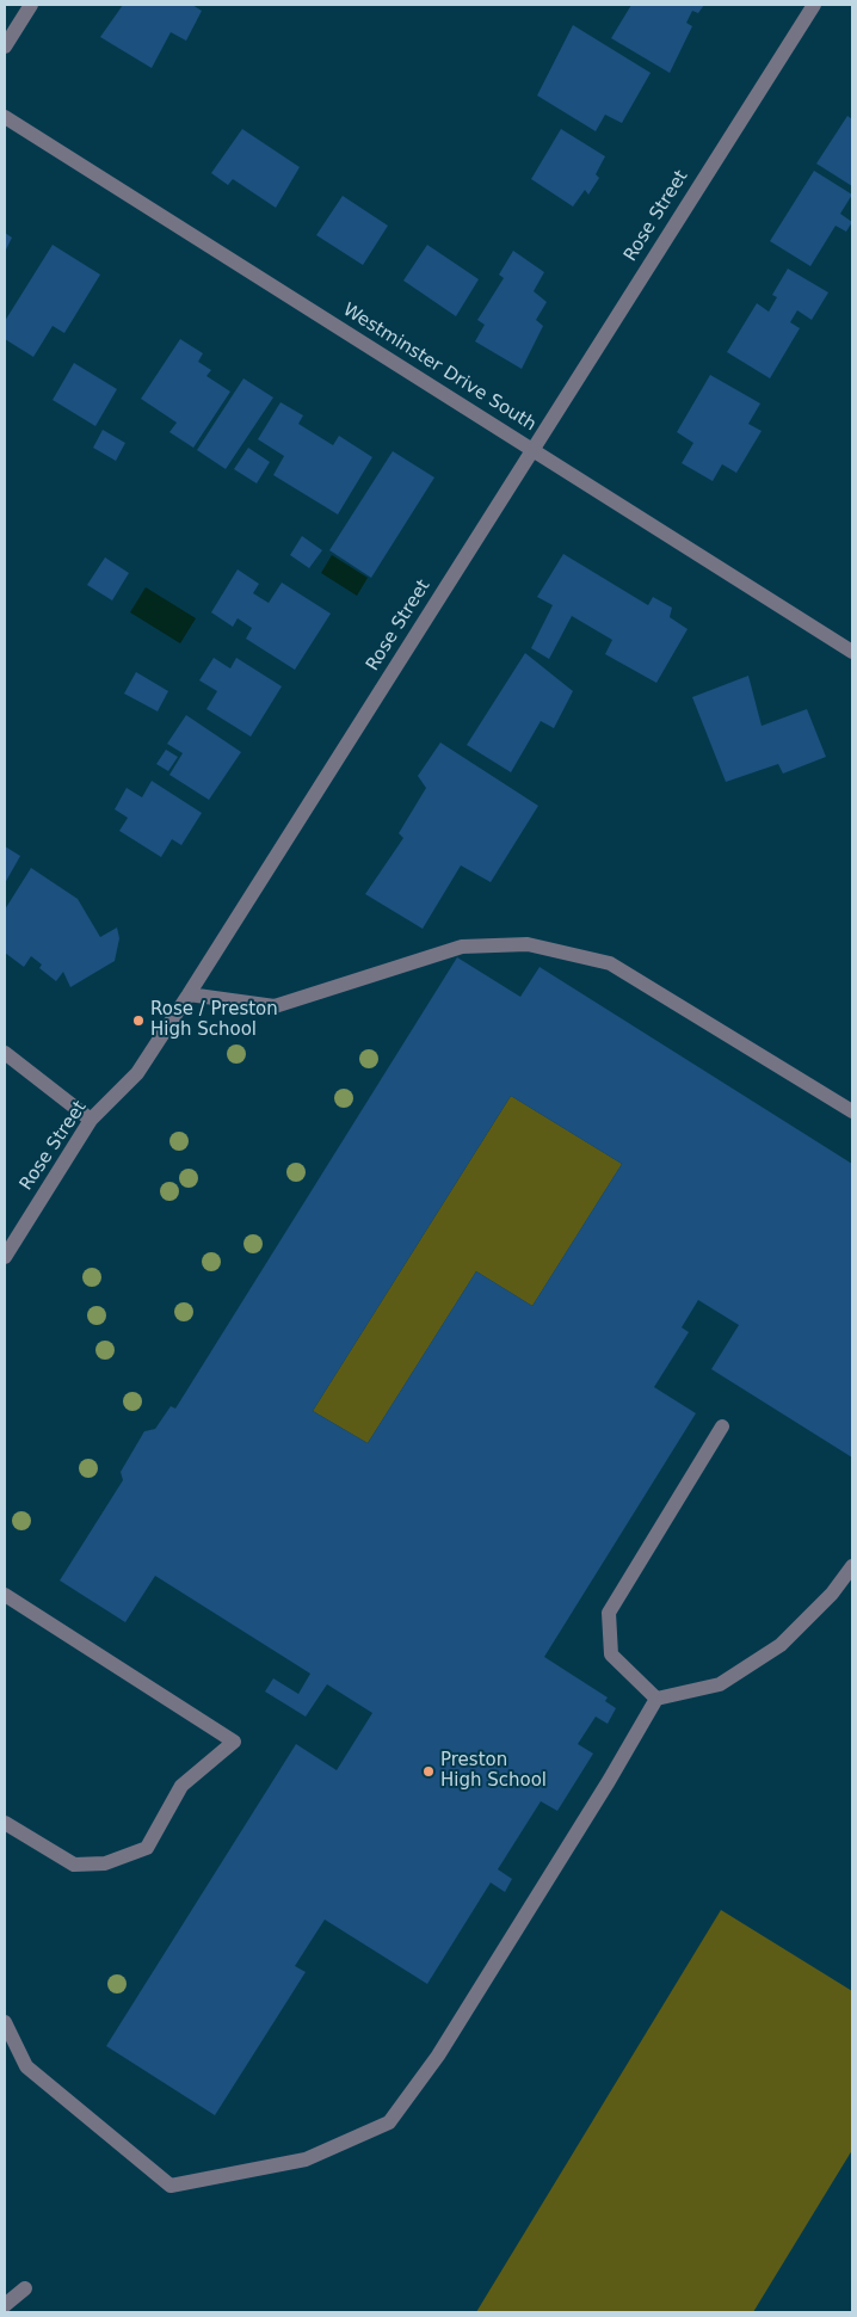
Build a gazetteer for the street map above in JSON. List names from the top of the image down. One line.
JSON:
{"streets":{"street":["Rose Street","Westminster Drive South"]},"crossings":[["Rose Street","Westminster Drive South"]],"places":["Rose / Preston High School","Preston High School"]}
